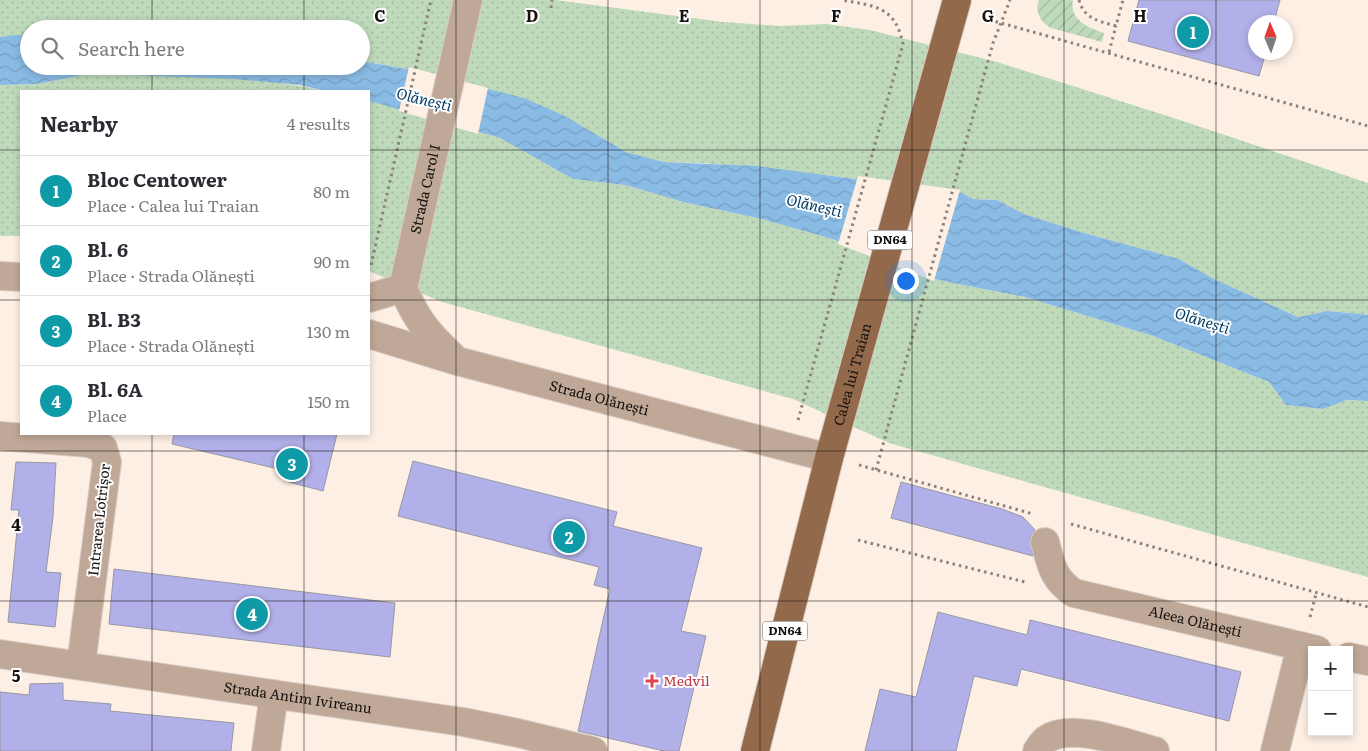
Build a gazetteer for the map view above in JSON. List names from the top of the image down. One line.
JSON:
{"streets":{"main road":["DN64","Calea lui Traian"],"street":["Strada Carol I","Strada Olănești","Intrarea Lotrișor","Aleea Olănești","Strada Antim Ivireanu"]},"crossings":[["Calea lui Traian","Strada Olănești"],["Intrarea Lotrișor","Strada Antim Ivireanu"]],"water":["Olănești"],"places":{"health":["Medvil"]},"north":"top","page":{"pins":["1","3","2","4"],"search":"Search here","heading":["Nearby","4 results"],"list":[{"mark":"1","name":"Bloc Centower","note":"Place · Calea lui Traian","value":"80 m"},{"mark":"2","name":"Bl. 6","note":"Place · Strada Olănești","value":"90 m"},{"mark":"3","name":"Bl. B3","note":"Place · Strada Olănești","value":"130 m"},{"mark":"4","name":"Bl. 6A","note":"Place","value":"150 m"}],"map_buttons":["+","−"]},"grid":{"columns":["C","D","E","F","G","H"],"rows":["4","5"]}}
